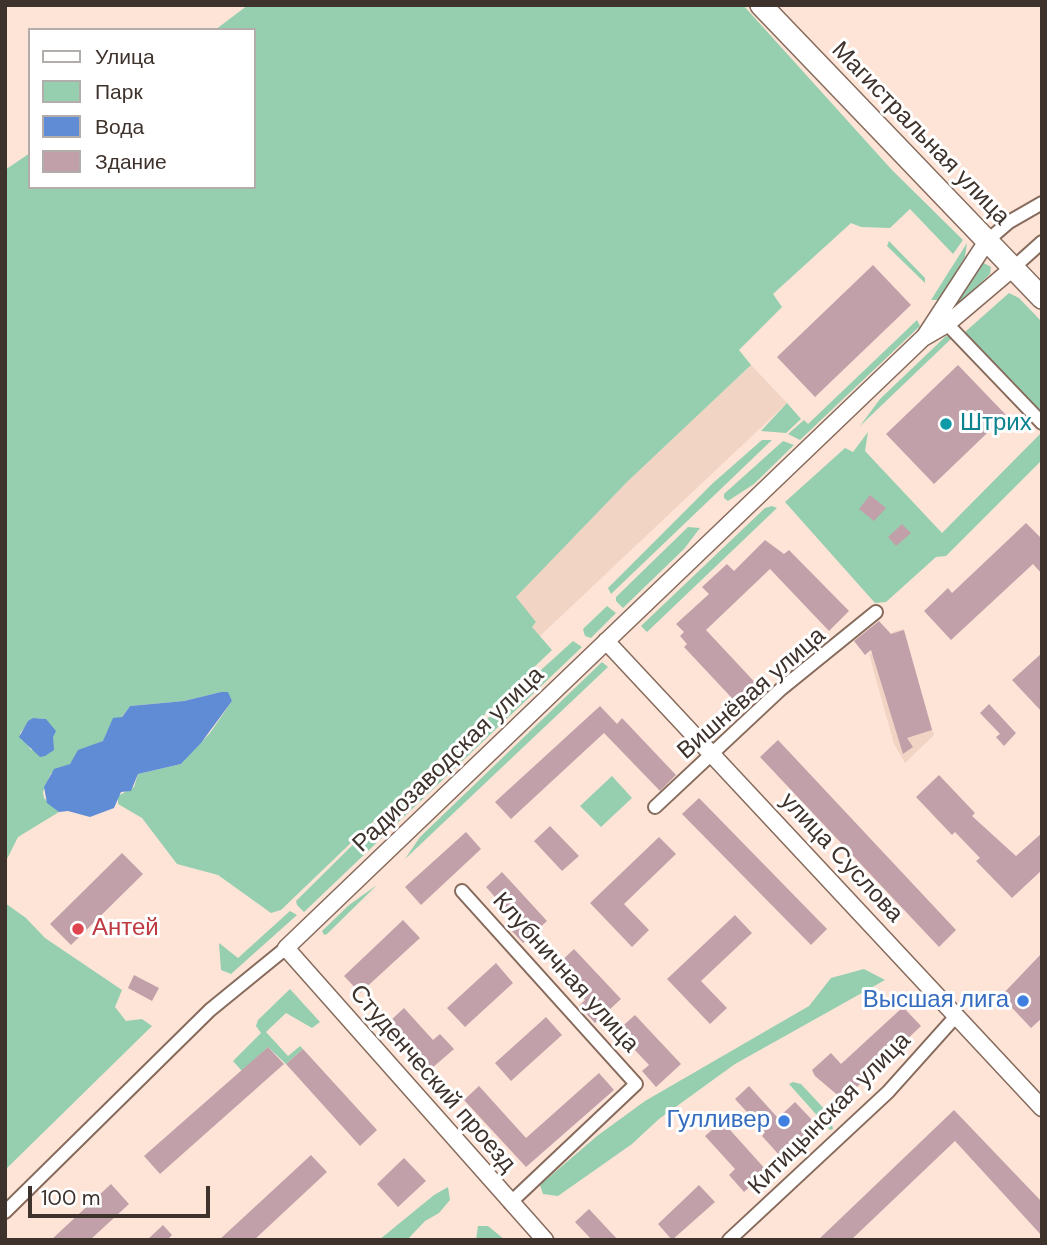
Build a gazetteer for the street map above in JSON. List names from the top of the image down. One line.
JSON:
{"streets":{"highway":["Магистральная улица"],"street":["Вишнёвая улица","Радиозаводская улица","улица Суслова","Клубничная улица","Студенческий проезд","Китицынская улица"]},"crossings":[["Магистральная улица","Радиозаводская улица"],["Вишнёвая улица","улица Суслова"],["Радиозаводская улица","улица Суслова"],["Радиозаводская улица","Студенческий проезд"],["улица Суслова","Китицынская улица"],["Клубничная улица","Студенческий проезд"]],"places":["Штрих","Антей","Высшая лига","Гулливер"],"legend":["Улица","Парк","Вода","Здание"],"scale_bar":"100 m"}
